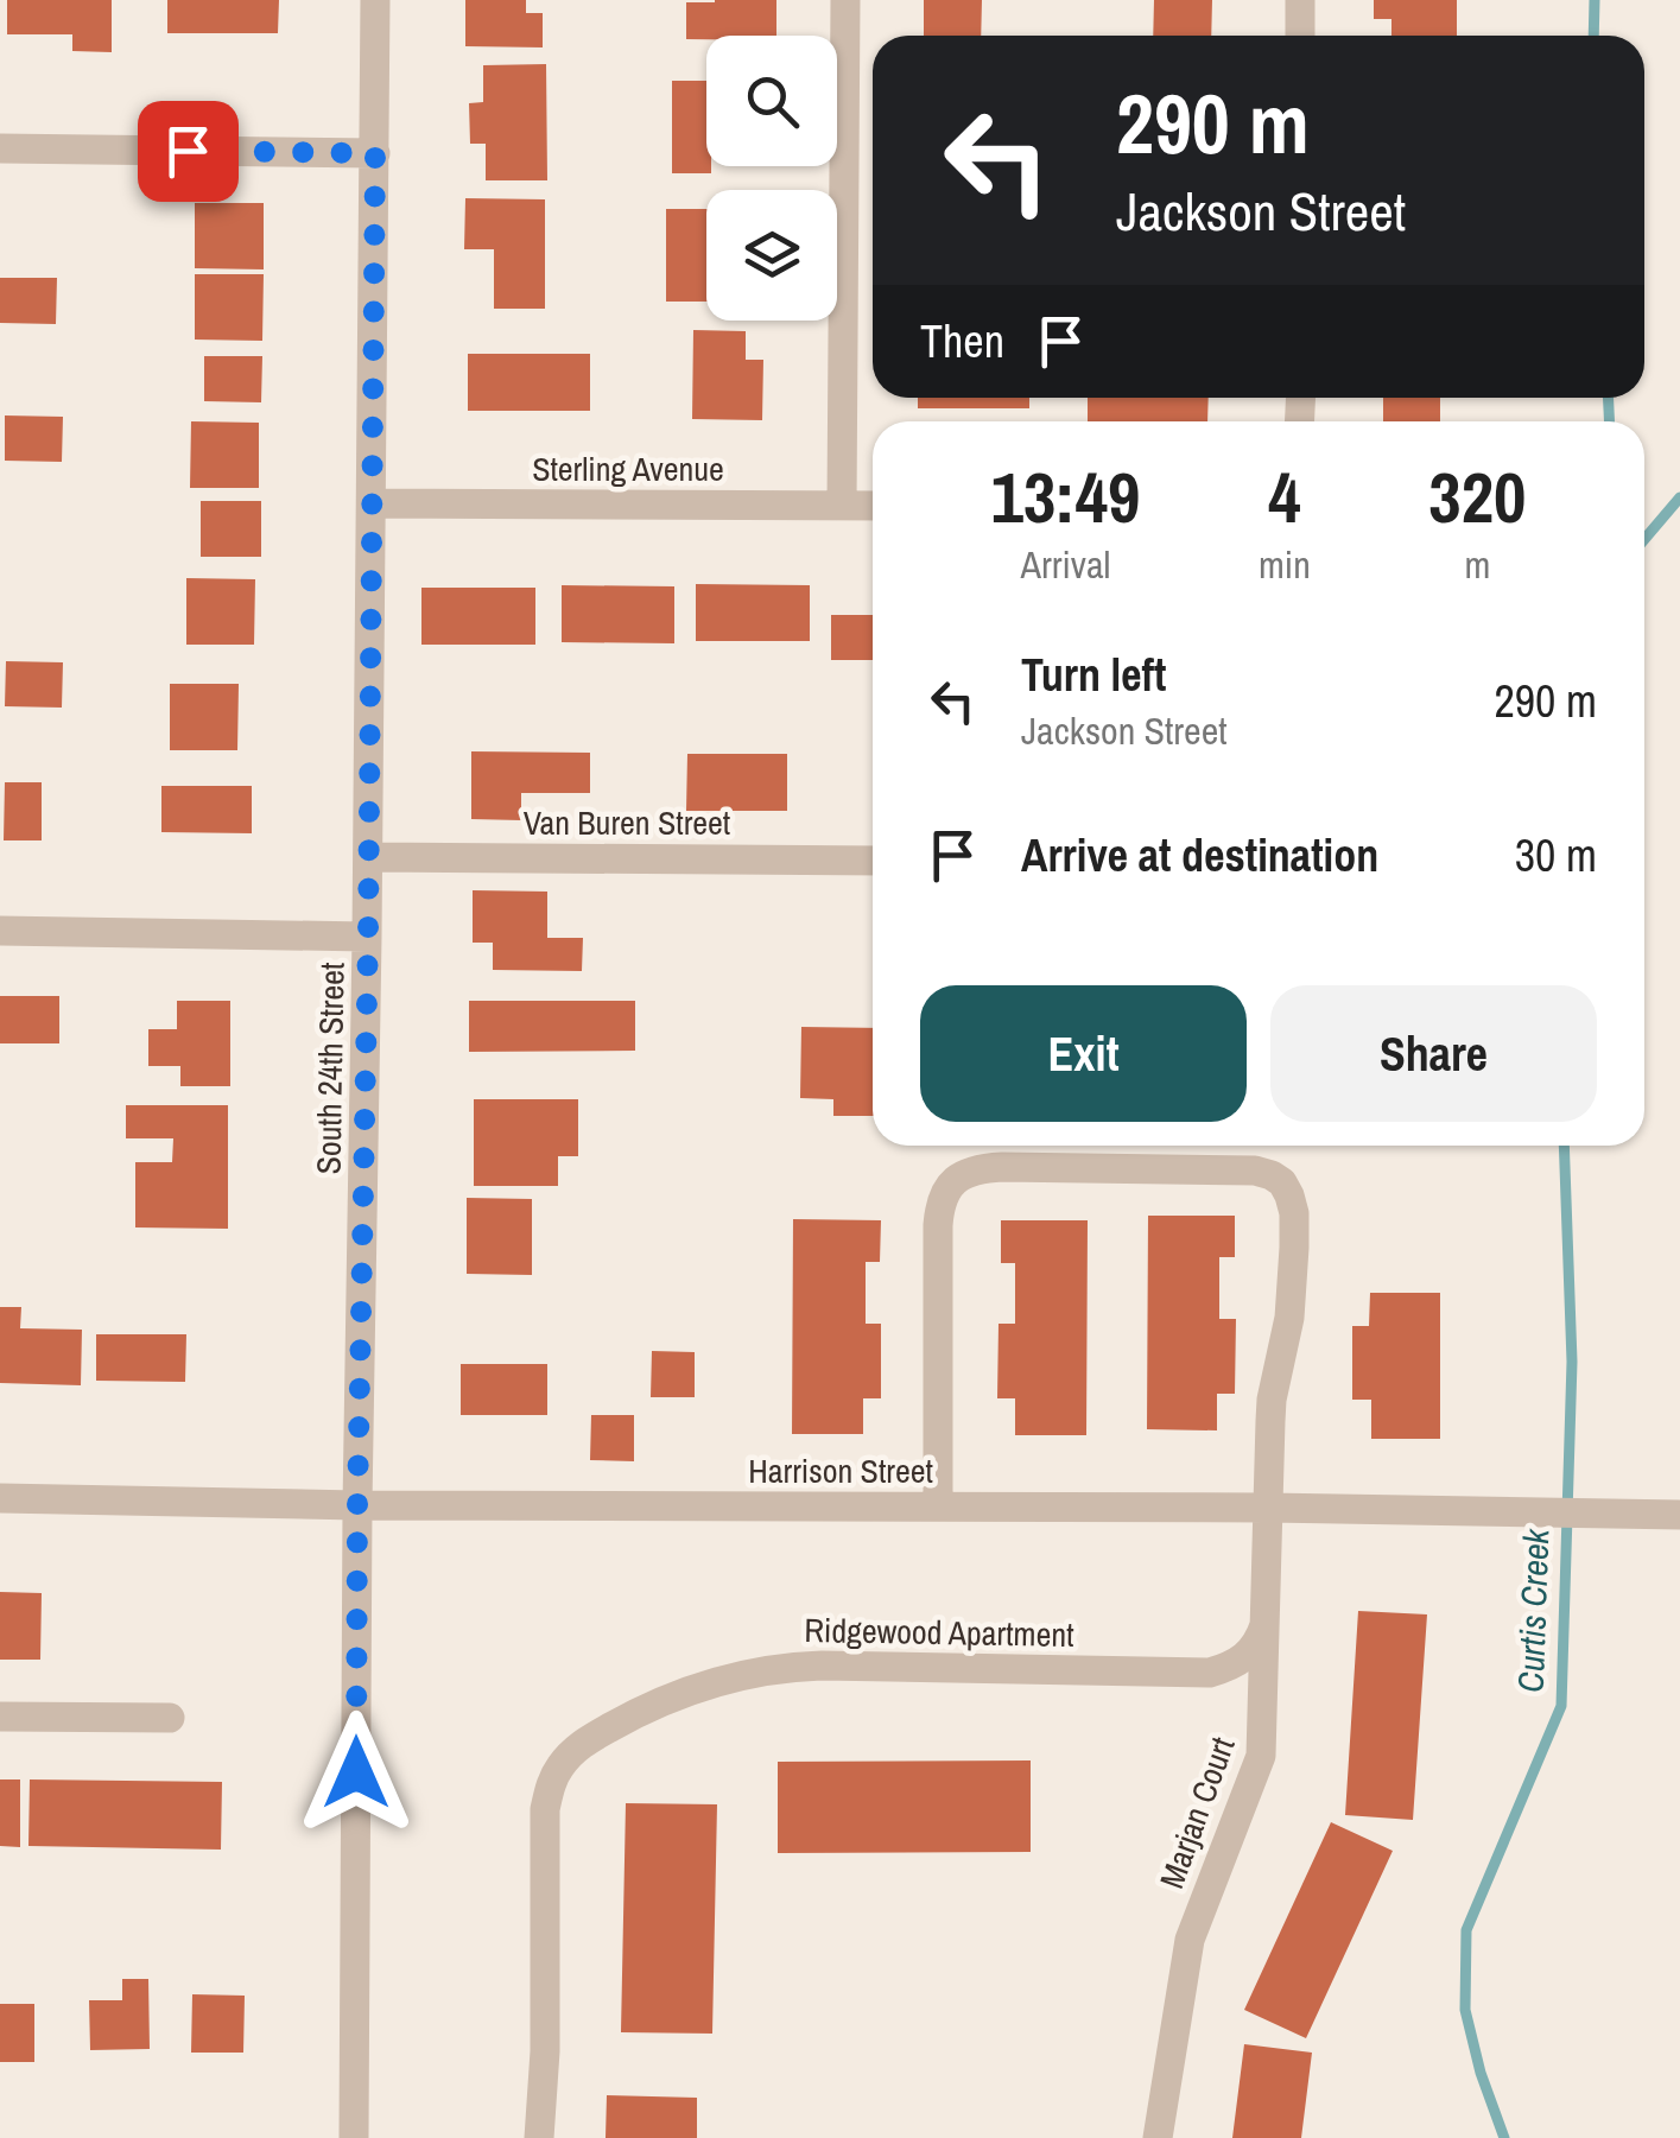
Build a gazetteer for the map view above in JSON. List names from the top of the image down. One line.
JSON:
{"streets":{"street":["Sterling Avenue","Van Buren Street","South 24th Street","Harrison Street","Ridgewood Apartment","Marjan Court"]},"crossings":[["Sterling Avenue","South 24th Street"],["Van Buren Street","South 24th Street"],["South 24th Street","Harrison Street"],["Harrison Street","Marjan Court"],["Ridgewood Apartment","Marjan Court"]],"water":["Curtis Creek"],"page":{"turn":["290 m","Jackson Street"],"then":"Then","eta":["13:49","Arrival","4","min","320","m"],"list":[{"name":"Turn left","note":"Jackson Street","value":"290 m"},{"name":"Arrive at destination","value":"30 m"}],"buttons":["Exit","Share"]}}
